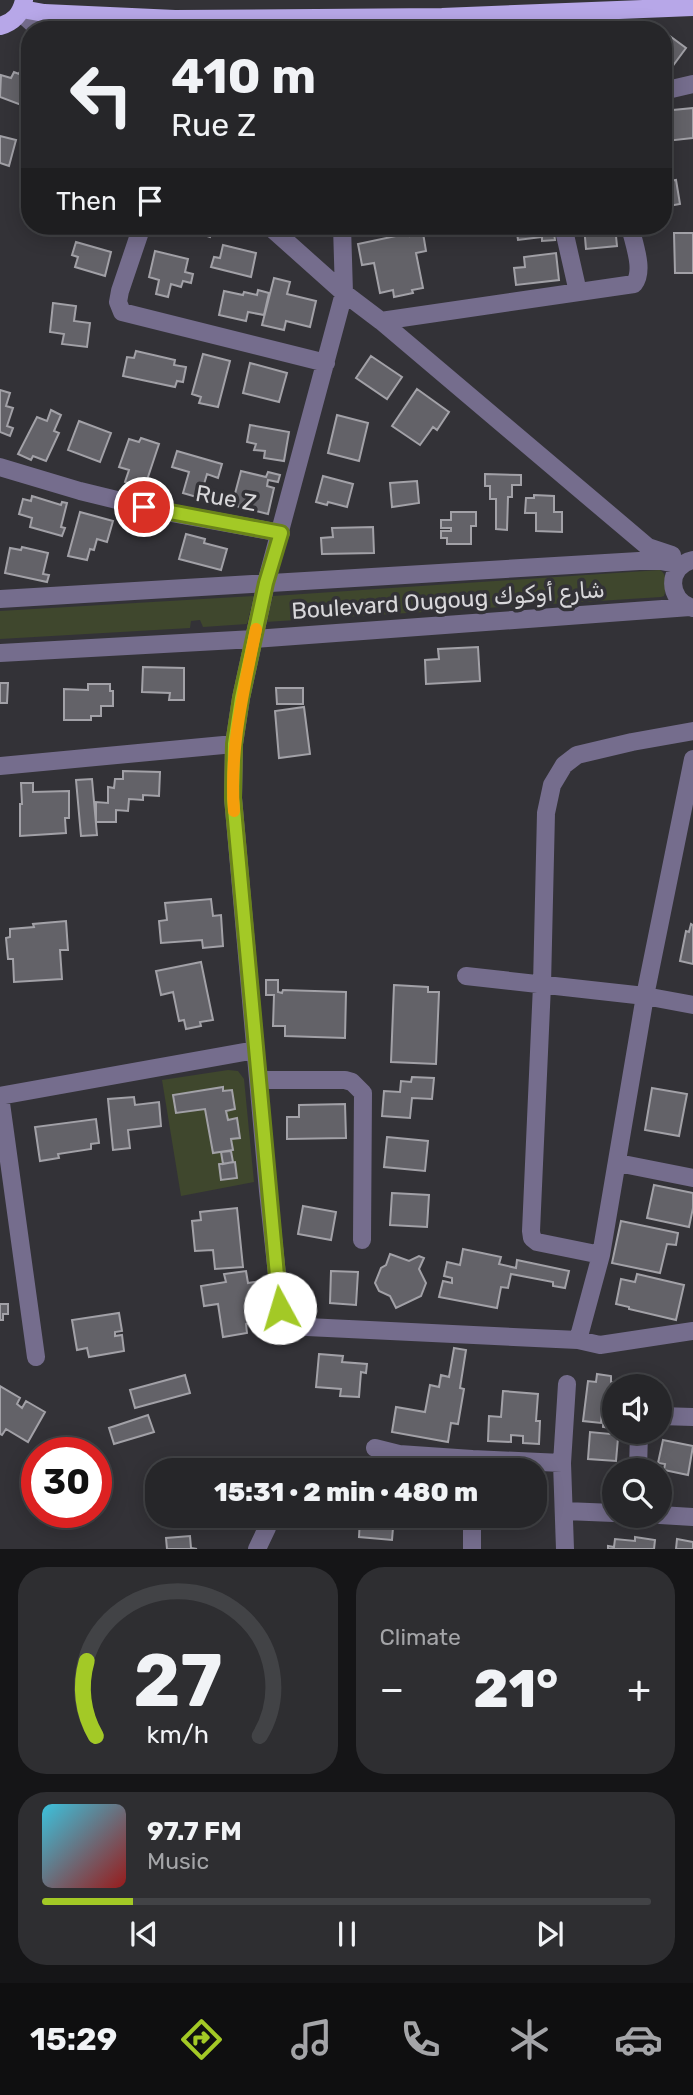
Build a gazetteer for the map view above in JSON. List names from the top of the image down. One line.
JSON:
{"streets":{"street":["Rue Z","Boulevard Ougoug شارع أوكوك"]},"page":{"turn":["410 m","Rue Z"],"then":"Then","limit":"30","trip":"15:31 · 2 min · 480 m","tile":"Climate","heat":["−","21°","+"],"song":["97.7 FM","Music"],"tabs":"15:29","gauge":["27","km/h"]}}
